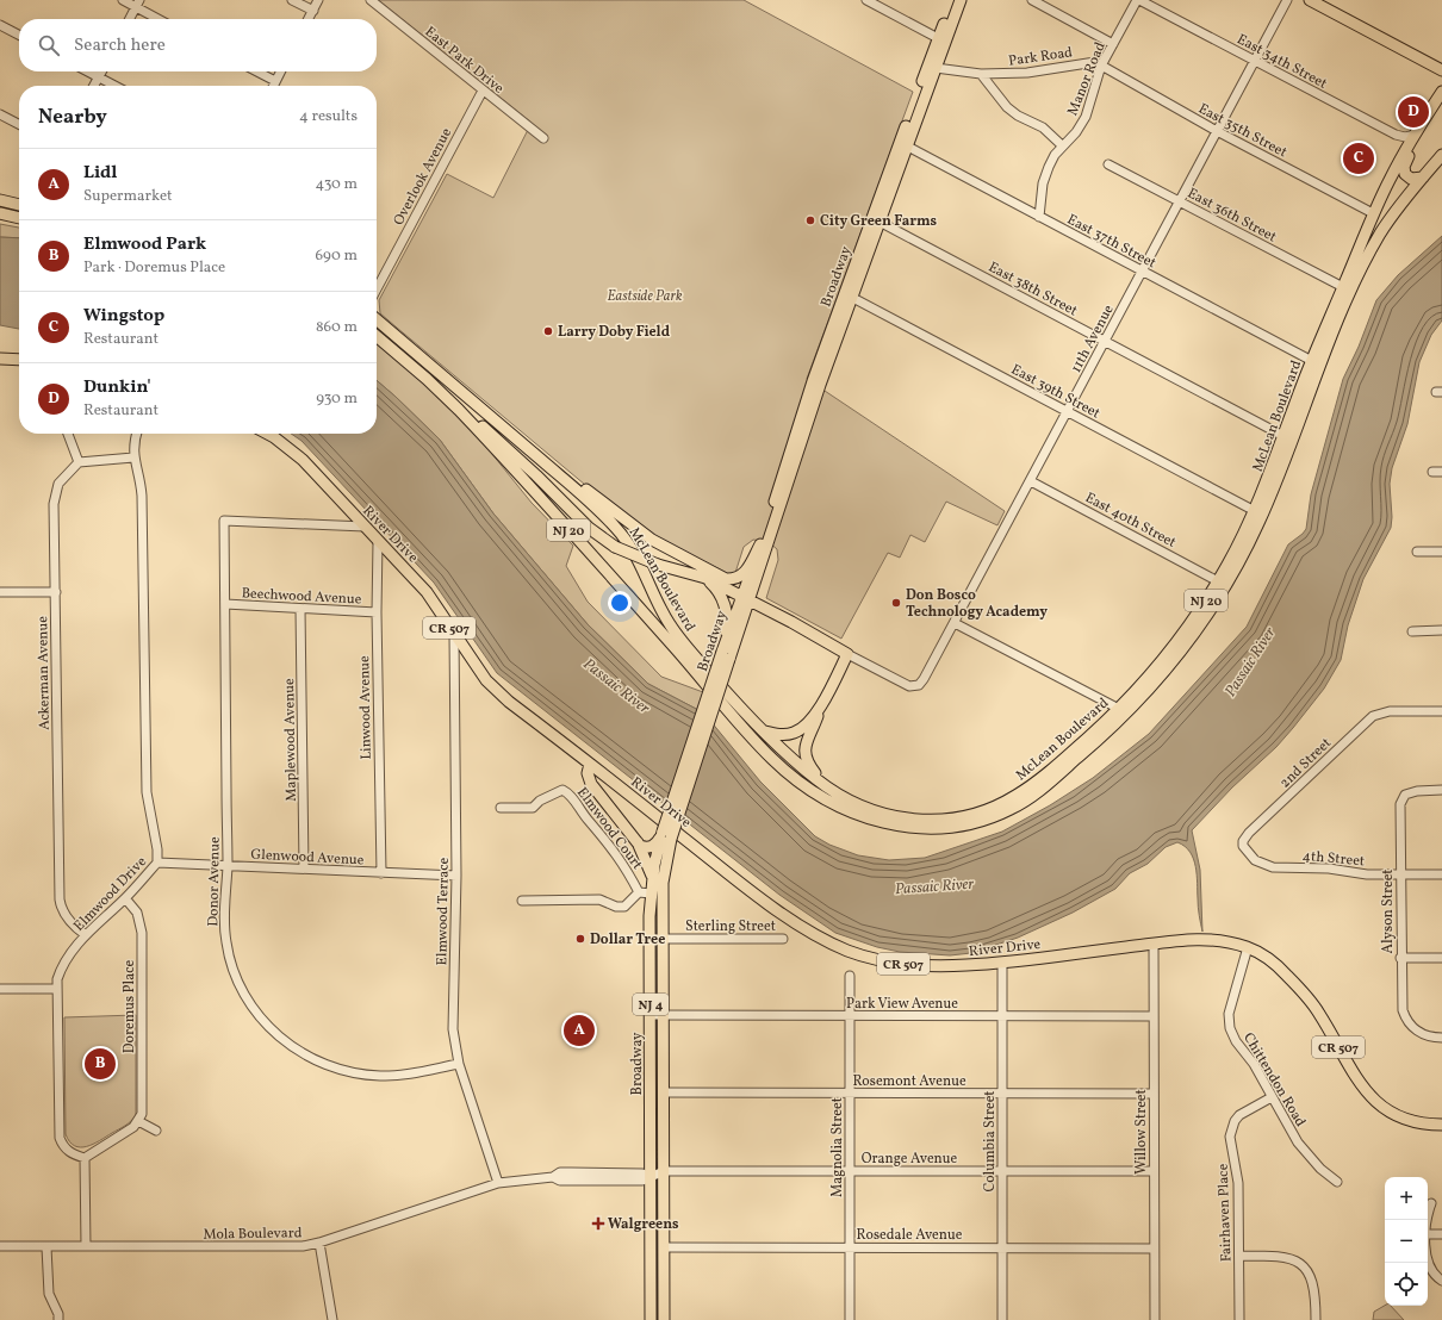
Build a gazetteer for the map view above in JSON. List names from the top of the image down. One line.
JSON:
{"streets":{"main road":["Broadway","McLean Boulevard","NJ 20","River Drive","CR 507","NJ 4"],"street":["Park Road","East Park Drive","East 34th Street","Manor Road","East 35th Street","Overlook Avenue","East 36th Street","East 37th Street","East 38th Street","11th Avenue","East 39th Street","East 40th Street","Beechwood Avenue","Ackerman Avenue","Linwood Avenue","Maplewood Avenue","2nd Street","Elmwood Court","Glenwood Avenue","4th Street","Donor Avenue","Elmwood Drive","Elmwood Terrace","Alyson Street","Sterling Street","Park View Avenue","Doremus Place","Chittendon Road","Rosemont Avenue","Willow Street","Columbia Street","Magnolia Street","Orange Avenue","Fairhaven Place","Mola Boulevard","Rosedale Avenue"]},"crossings":[["Park Road","Manor Road"],["Park Road","East 35th Street"],["Park Road","Broadway"],["East Park Drive","Overlook Avenue"],["East 34th Street","Manor Road"],["East 34th Street","11th Avenue"],["East 34th Street","McLean Boulevard"],["Manor Road","East 35th Street"],["Manor Road","East 37th Street"],["East 35th Street","11th Avenue"],["East 35th Street","McLean Boulevard"],["East 36th Street","11th Avenue"],["East 36th Street","McLean Boulevard"],["East 37th Street","Broadway"],["East 37th Street","11th Avenue"],["East 37th Street","McLean Boulevard"],["Broadway","East 38th Street"],["Broadway","East 39th Street"],["Broadway","Elmwood Court"],["Broadway","Sterling Street"],["Broadway","Park View Avenue"],["Broadway","Rosemont Avenue"],["Broadway","Orange Avenue"],["Broadway","Mola Boulevard"],["Broadway","Rosedale Avenue"],["East 38th Street","11th Avenue"],["East 38th Street","McLean Boulevard"],["11th Avenue","East 39th Street"],["11th Avenue","East 40th Street"],["East 39th Street","McLean Boulevard"],["McLean Boulevard","East 40th Street"],["River Drive","CR 507"],["River Drive","Linwood Avenue"],["River Drive","Donor Avenue"],["River Drive","Elmwood Terrace"],["River Drive","Willow Street"],["River Drive","Columbia Street"],["Beechwood Avenue","Linwood Avenue"],["Beechwood Avenue","Maplewood Avenue"],["Beechwood Avenue","Donor Avenue"],["CR 507","Chittendon Road"],["CR 507","Willow Street"],["Ackerman Avenue","Elmwood Drive"],["Linwood Avenue","Glenwood Avenue"],["Maplewood Avenue","Glenwood Avenue"],["2nd Street","4th Street"],["Glenwood Avenue","Donor Avenue"],["Glenwood Avenue","Elmwood Drive"],["Glenwood Avenue","Elmwood Terrace"],["4th Street","Alyson Street"],["Donor Avenue","Elmwood Terrace"],["Elmwood Drive","Doremus Place"],["Elmwood Terrace","Mola Boulevard"],["Park View Avenue","Willow Street"],["Park View Avenue","Columbia Street"],["Park View Avenue","Magnolia Street"],["Chittendon Road","Fairhaven Place"],["Rosemont Avenue","Willow Street"],["Rosemont Avenue","Columbia Street"],["Rosemont Avenue","Magnolia Street"],["Willow Street","Orange Avenue"],["Willow Street","Rosedale Avenue"],["Columbia Street","Orange Avenue"],["Columbia Street","Rosedale Avenue"],["Magnolia Street","Orange Avenue"],["Magnolia Street","Rosedale Avenue"]],"water":["Passaic River"],"parks":["Eastside Park"],"places":{"other":["City Green Farms","Larry Doby Field","Don Bosco Technology Academy","Dollar Tree"],"health":["Walgreens"]},"page":{"search":"Search here","heading":["Nearby","4 results"],"pins":["D","C","A","B"],"list":[{"mark":"A","name":"Lidl","note":"Supermarket","value":"430 m"},{"mark":"B","name":"Elmwood Park","note":"Park · Doremus Place","value":"690 m"},{"mark":"C","name":"Wingstop","note":"Restaurant","value":"860 m"},{"mark":"D","name":"Dunkin'","note":"Restaurant","value":"930 m"}],"map_buttons":["+","−"]}}
